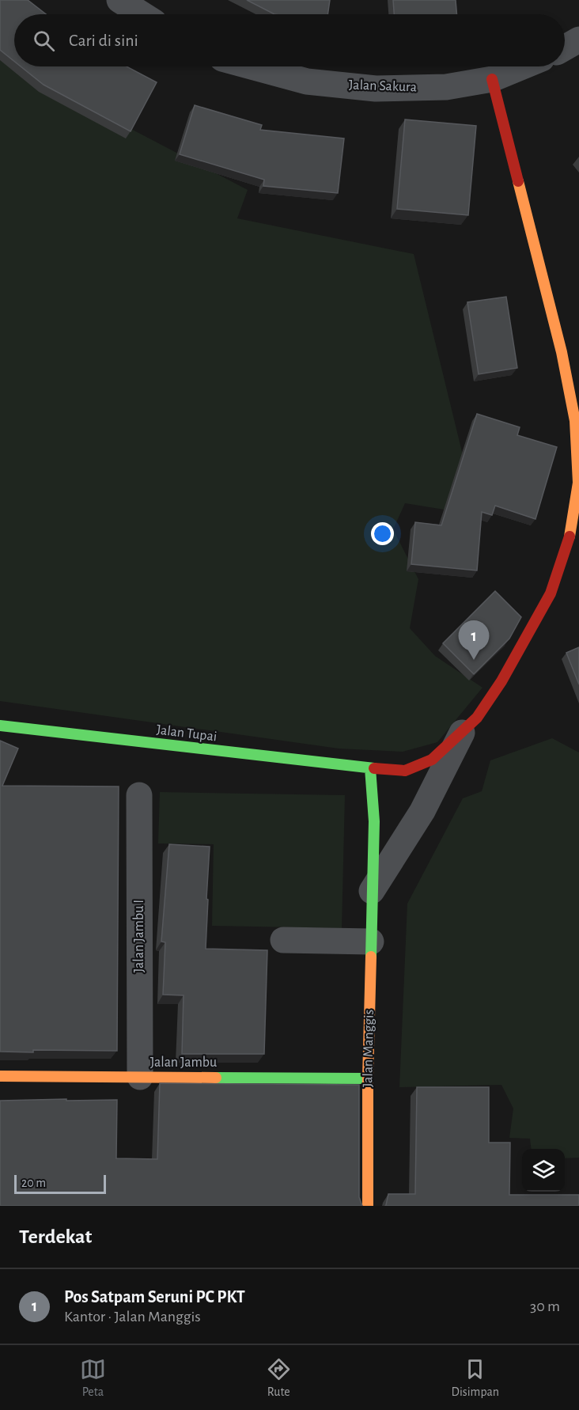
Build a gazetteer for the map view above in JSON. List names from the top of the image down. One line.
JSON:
{"streets":{"street":["Jalan Sakura","Jalan Tupai","Jalan Jambu I","Jalan Manggis","Jalan Jambu"]},"crossings":[["Jalan Sakura","Jalan Tupai"],["Jalan Tupai","Jalan Manggis"],["Jalan Jambu I","Jalan Jambu"],["Jalan Manggis","Jalan Jambu"]],"scale_bar":"20 m","page":{"search":"Cari di sini","pins":"1","scale":"20 m","heading":"Terdekat","list":[{"mark":"1","name":"Pos Satpam Seruni PC PKT","note":"Kantor · Jalan Manggis","value":"30 m"}],"nav":["Peta","Rute","Disimpan"]}}
